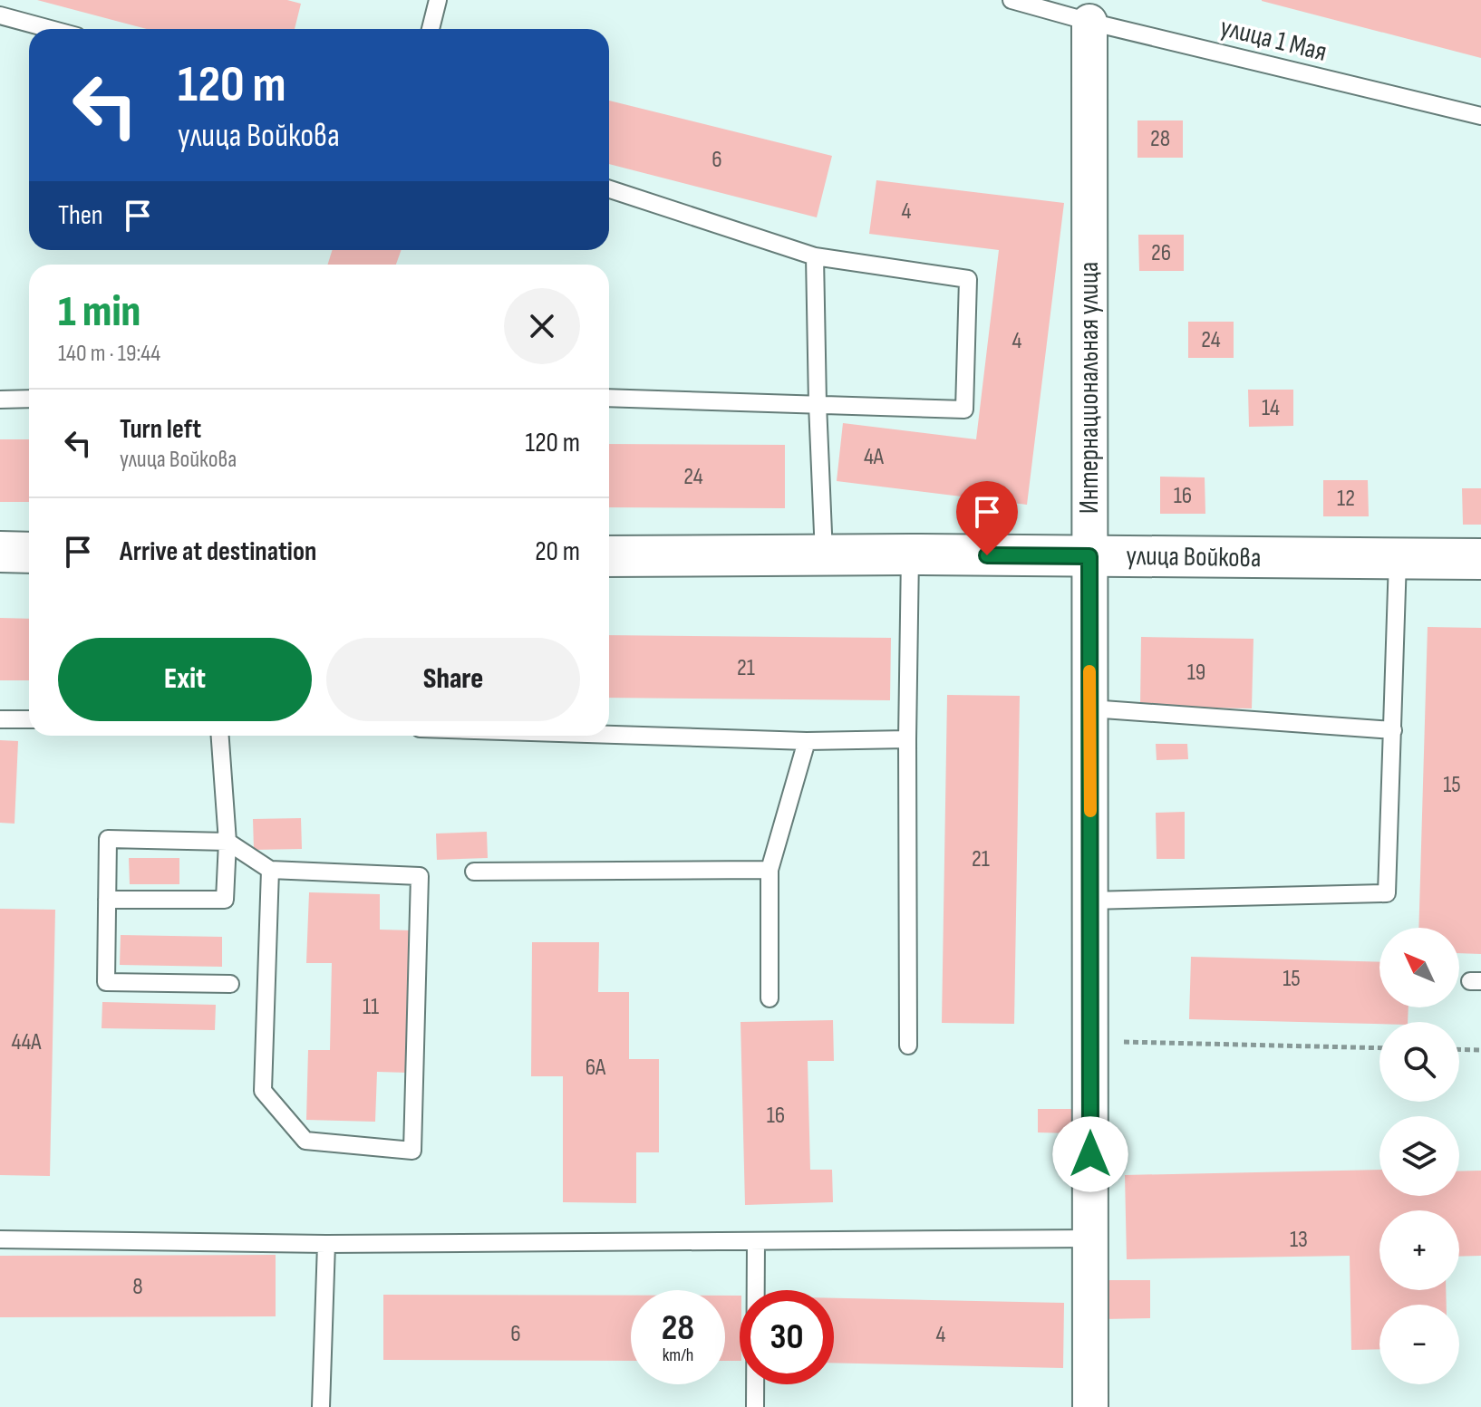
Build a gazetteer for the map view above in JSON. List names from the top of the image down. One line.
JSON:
{"streets":{"street":["Интернациональная улица","улица Войкова"],"lane":["улица 1 Мая"]},"crossings":[["улица 1 Мая","Интернациональная улица"],["Интернациональная улица","улица Войкова"]],"house_numbers":["28","6","4","26","24","4","14","4А","24","16","12","21","19","15","21","15","11","44А","6А","16","13","8","6","4"],"north":"top left","page":{"turn":["120 m","улица Войкова"],"then":"Then","heading":["1 min","140 m · 19:44"],"list":[{"name":"Turn left","note":"улица Войкова","value":"120 m"},{"name":"Arrive at destination","value":"20 m"}],"buttons":["Exit","Share"],"map_buttons":["+","−"],"speed":"28 km/h","limit":"30"}}
